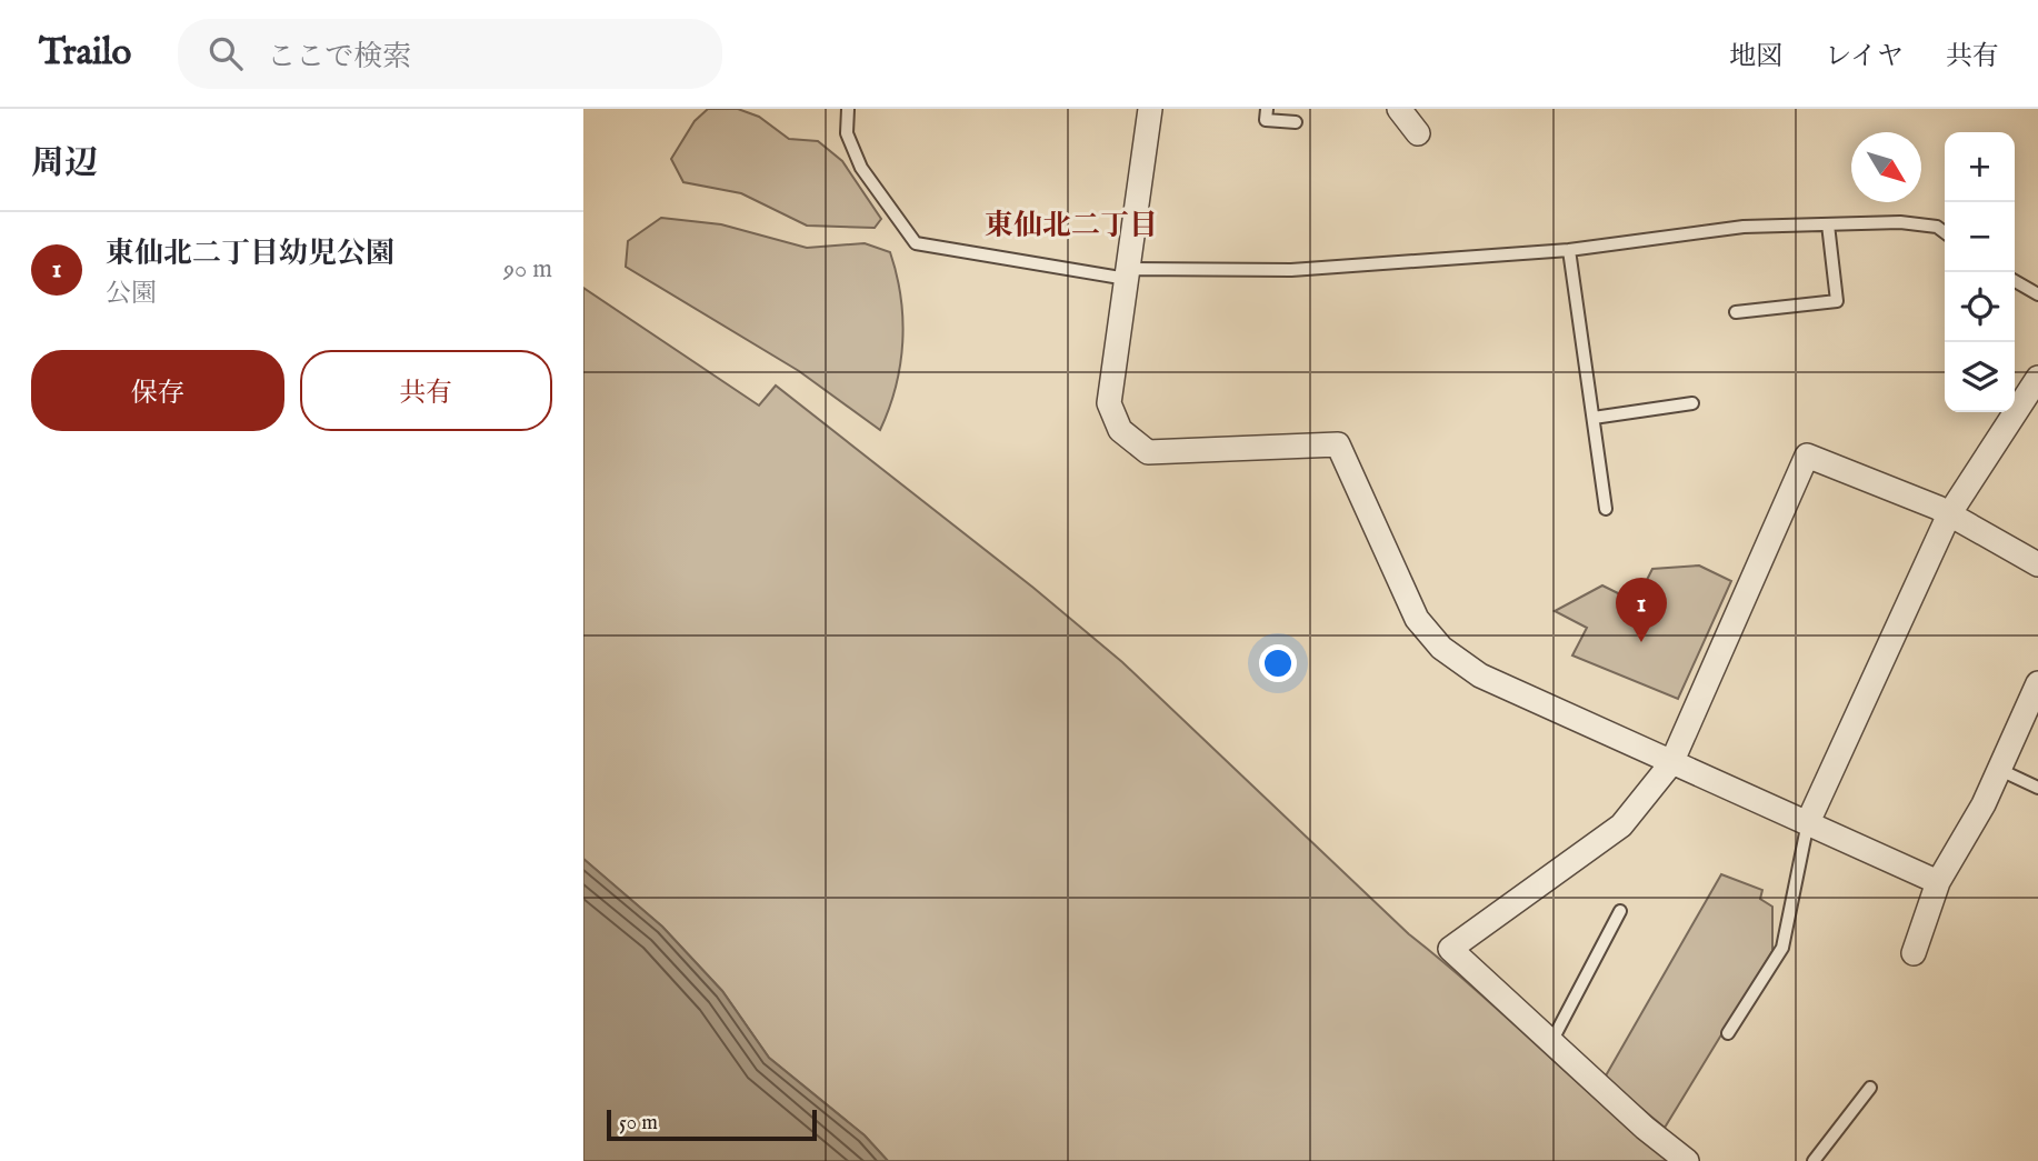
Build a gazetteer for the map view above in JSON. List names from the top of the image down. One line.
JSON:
{"districts":["東仙北二丁目"],"scale_bar":"50 m","north":"bottom right","page":{"header":"Trailo","search":"ここで検索","nav":["地図","レイヤ","共有"],"heading":"周辺","map_buttons":["+","−"],"list":[{"mark":"1","name":"東仙北二丁目幼児公園","note":"公園","value":"90 m"}],"buttons":["保存","共有"],"pins":"1","scale":"50 m"}}
